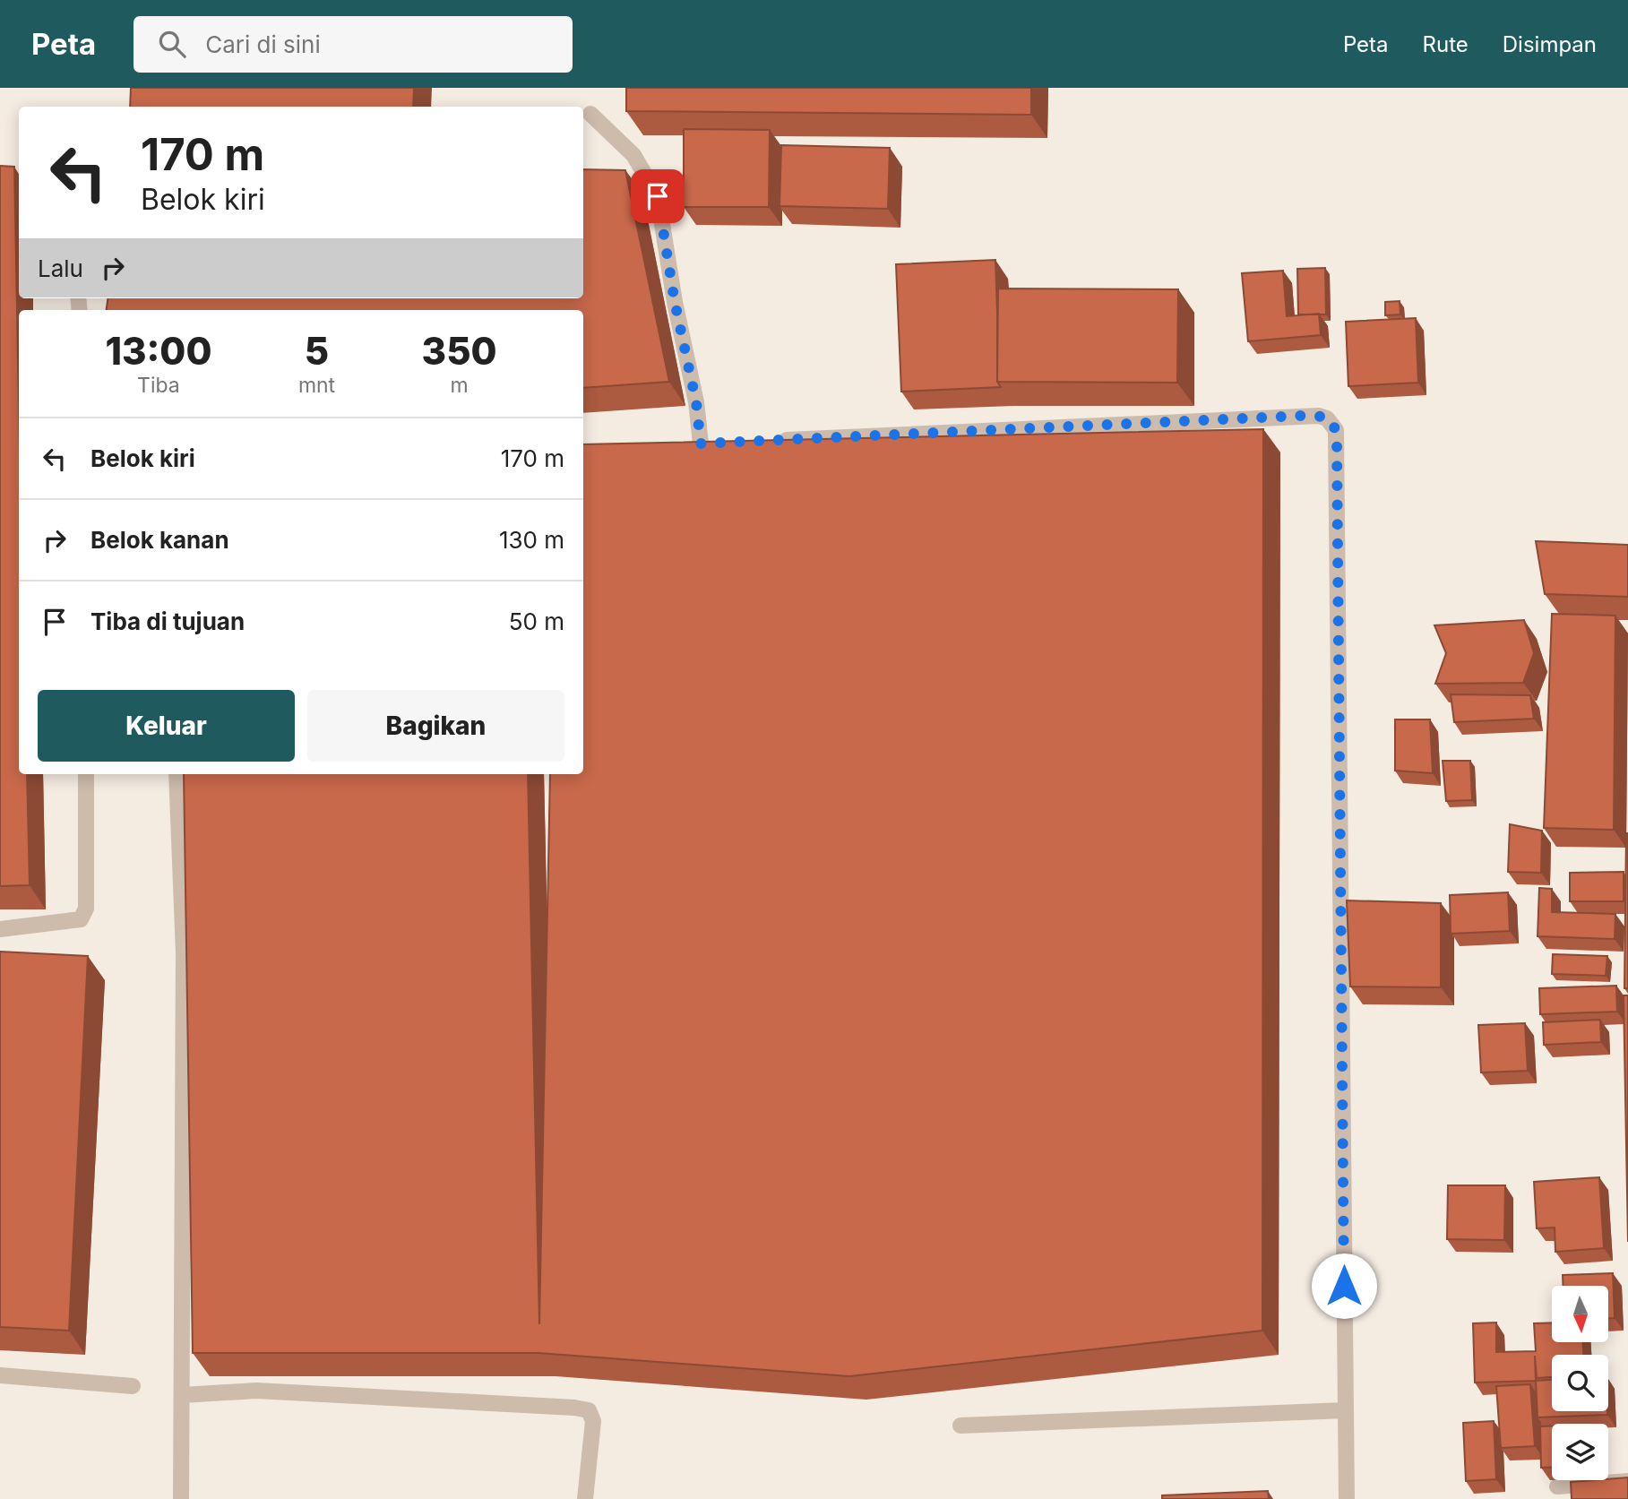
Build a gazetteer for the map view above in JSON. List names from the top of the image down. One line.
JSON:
{"north":"bottom","page":{"header":"Peta","search":"Cari di sini","nav":["Peta","Rute","Disimpan"],"turn":["170 m","Belok kiri"],"then":"Lalu","eta":["13:00","Tiba","5","mnt","350","m"],"list":[{"name":"Belok kiri","value":"170 m"},{"name":"Belok kanan","value":"130 m"},{"name":"Tiba di tujuan","value":"50 m"}],"buttons":["Keluar","Bagikan"]}}
